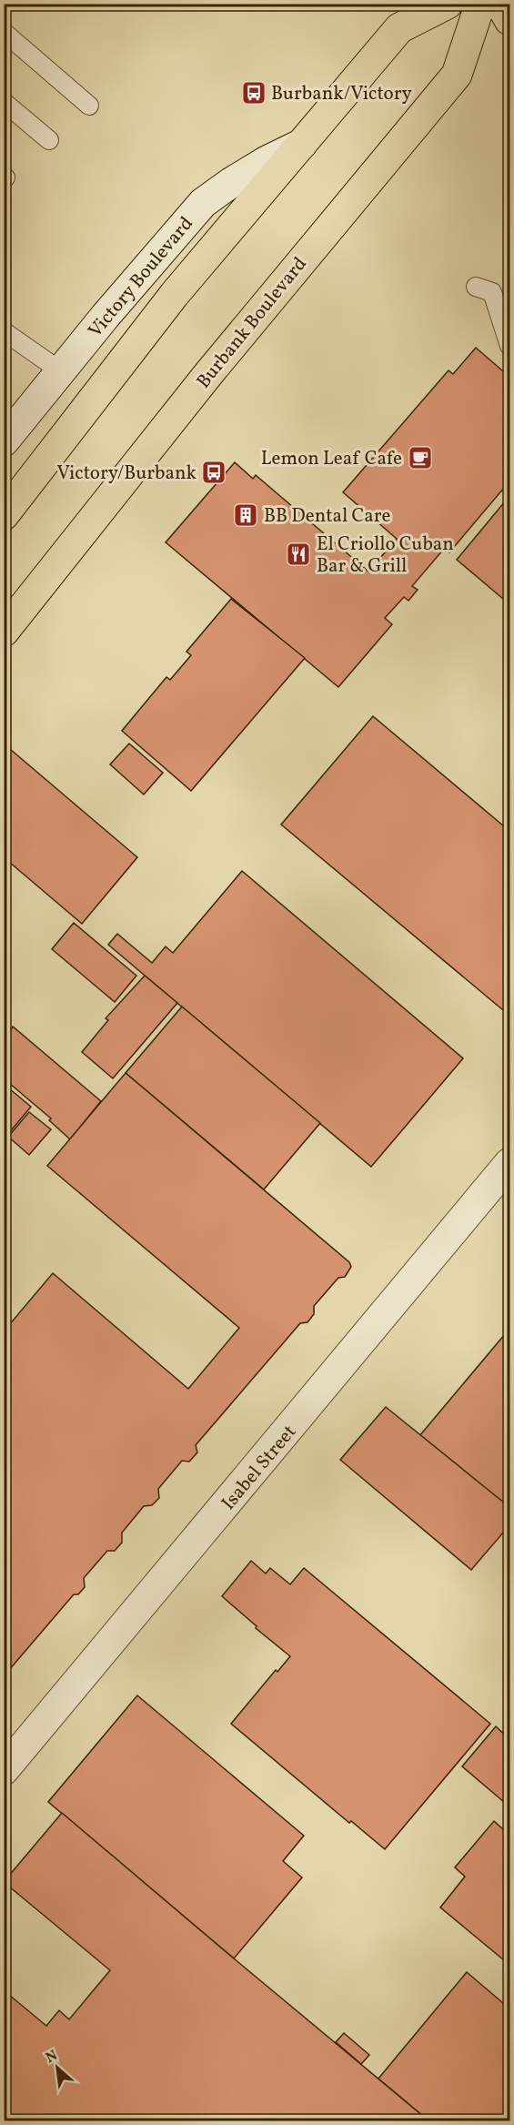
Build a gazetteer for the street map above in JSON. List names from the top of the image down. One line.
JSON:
{"streets":{"main road":["Burbank Boulevard"],"street":["Victory Boulevard","Isabel Street"]},"places":{"bus stop":["Burbank/Victory","Victory/Burbank"],"cafe":["Lemon Leaf Cafe"],"building":["BB Dental Care"],"restaurant":["El Criollo Cuban Bar & Grill"]},"north":"top left"}
